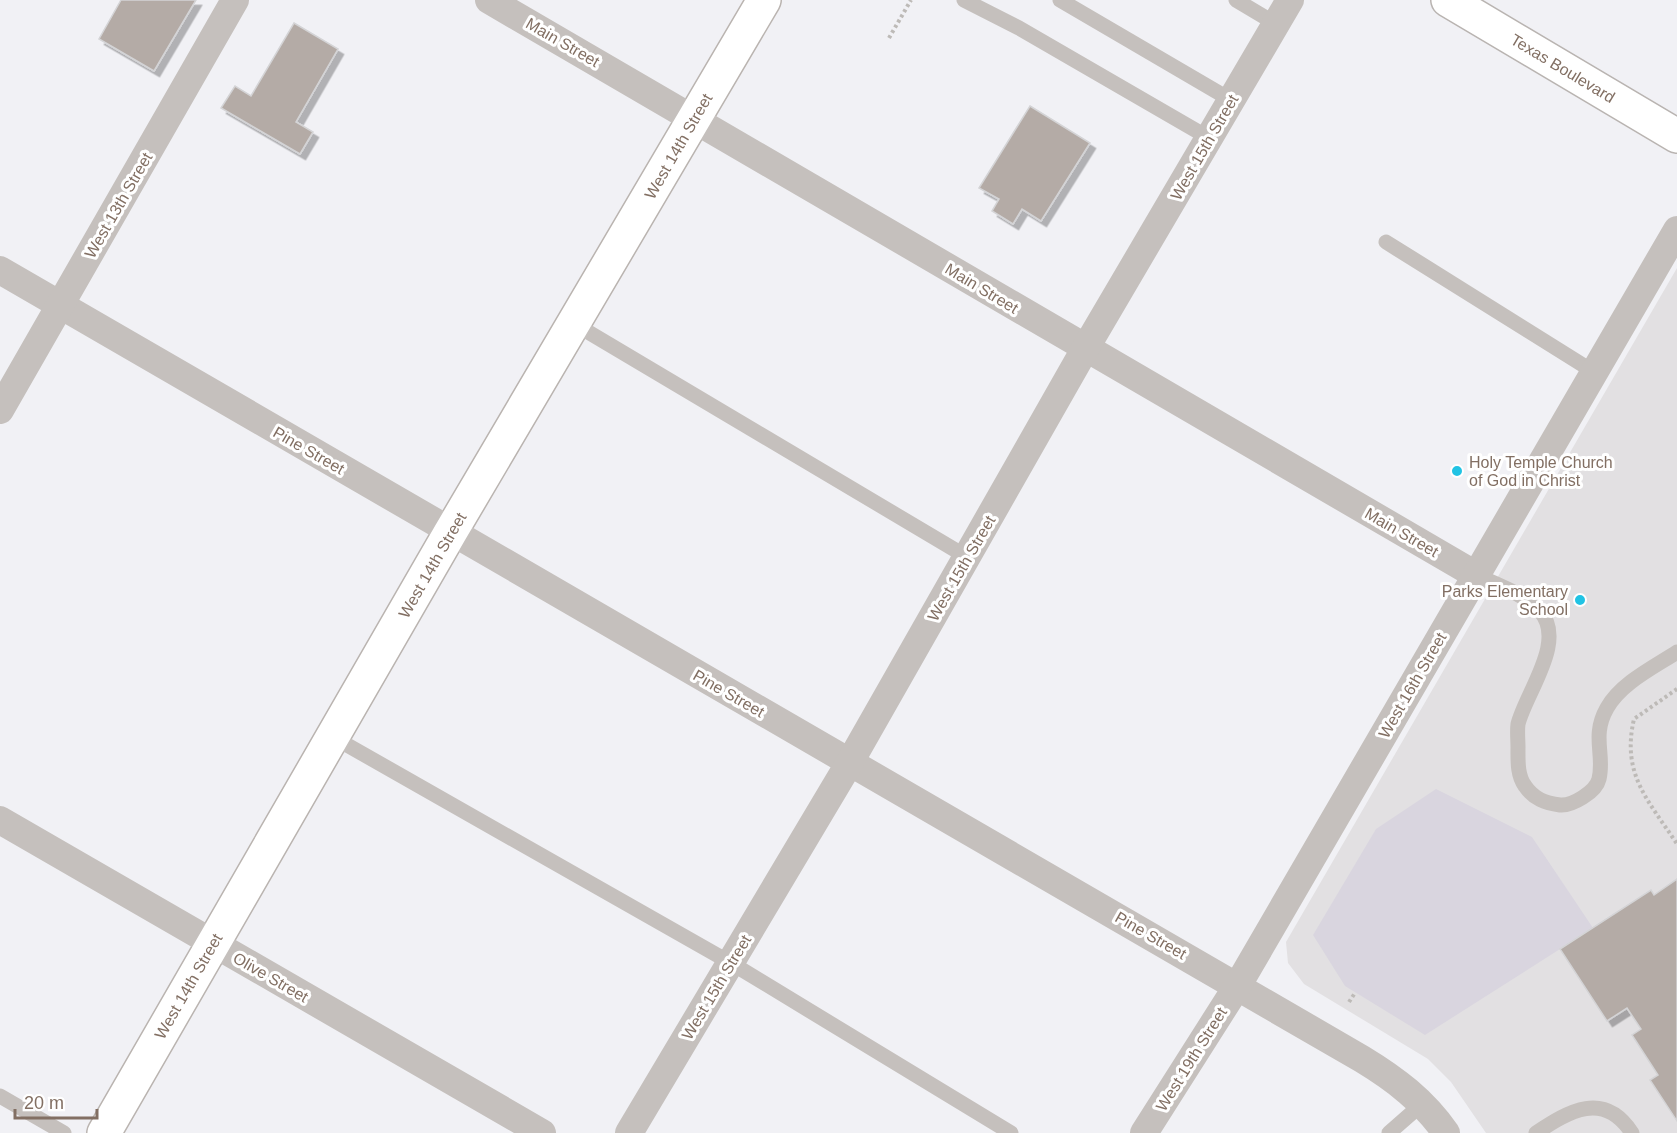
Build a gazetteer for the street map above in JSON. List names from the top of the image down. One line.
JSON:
{"streets":{"street":["Main Street","Texas Boulevard","West 14th Street","West 15th Street","West 13th Street","Pine Street","West 16th Street","Olive Street","West 19th Street"]},"crossings":[["Main Street","West 14th Street"],["Main Street","West 15th Street"],["Main Street","West 16th Street"],["West 14th Street","Pine Street"],["West 14th Street","Olive Street"],["West 15th Street","Pine Street"],["West 13th Street","Pine Street"],["Pine Street","West 16th Street"],["Pine Street","West 19th Street"],["West 16th Street","West 19th Street"]],"places":["Holy Temple Church of God in Christ","Parks Elementary School"],"scale_bar":"20 m"}
